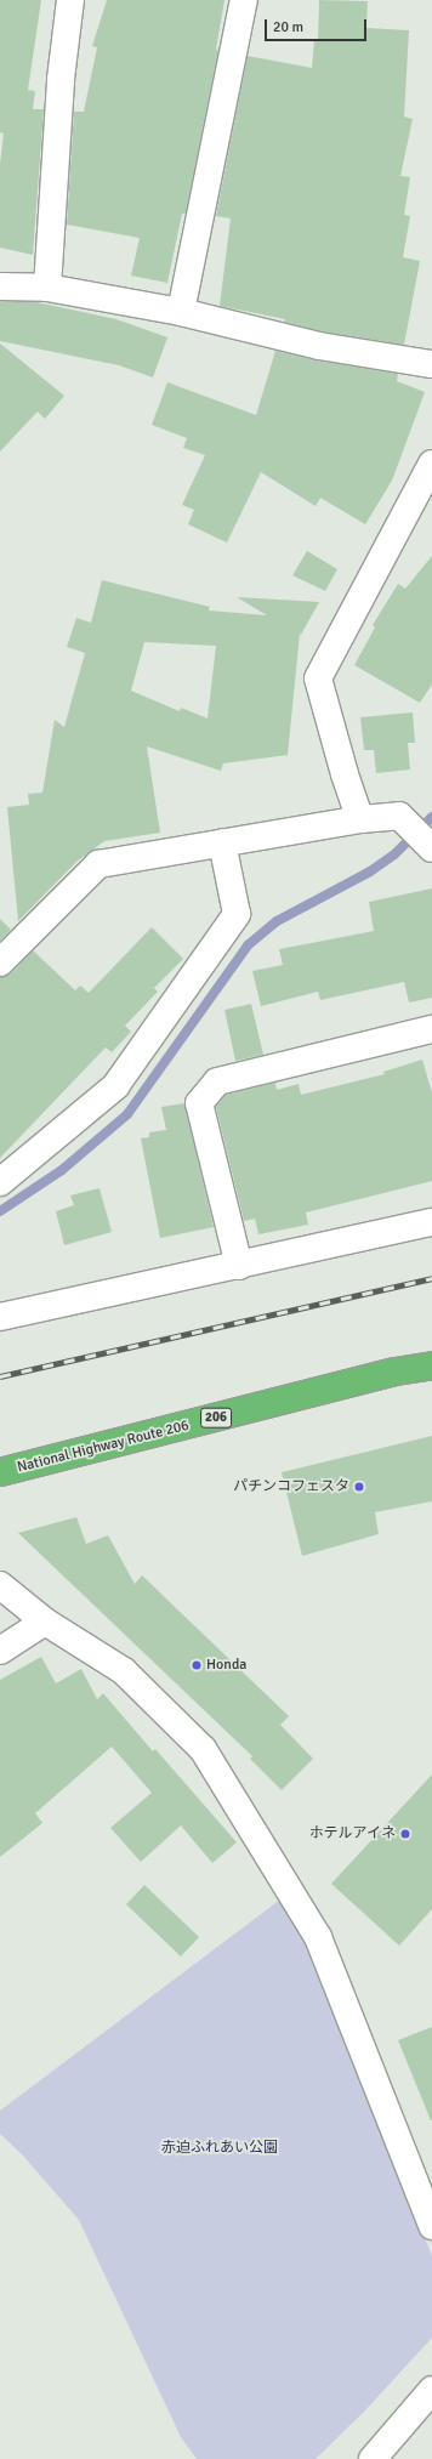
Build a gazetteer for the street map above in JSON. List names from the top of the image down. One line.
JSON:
{"streets":{"highway":["206","National Highway Route 206"]},"parks":["赤迫ふれあい公園"],"places":["パチンコフェスタ","Honda","ホテルアイネ"],"scale_bar":"20 m"}
